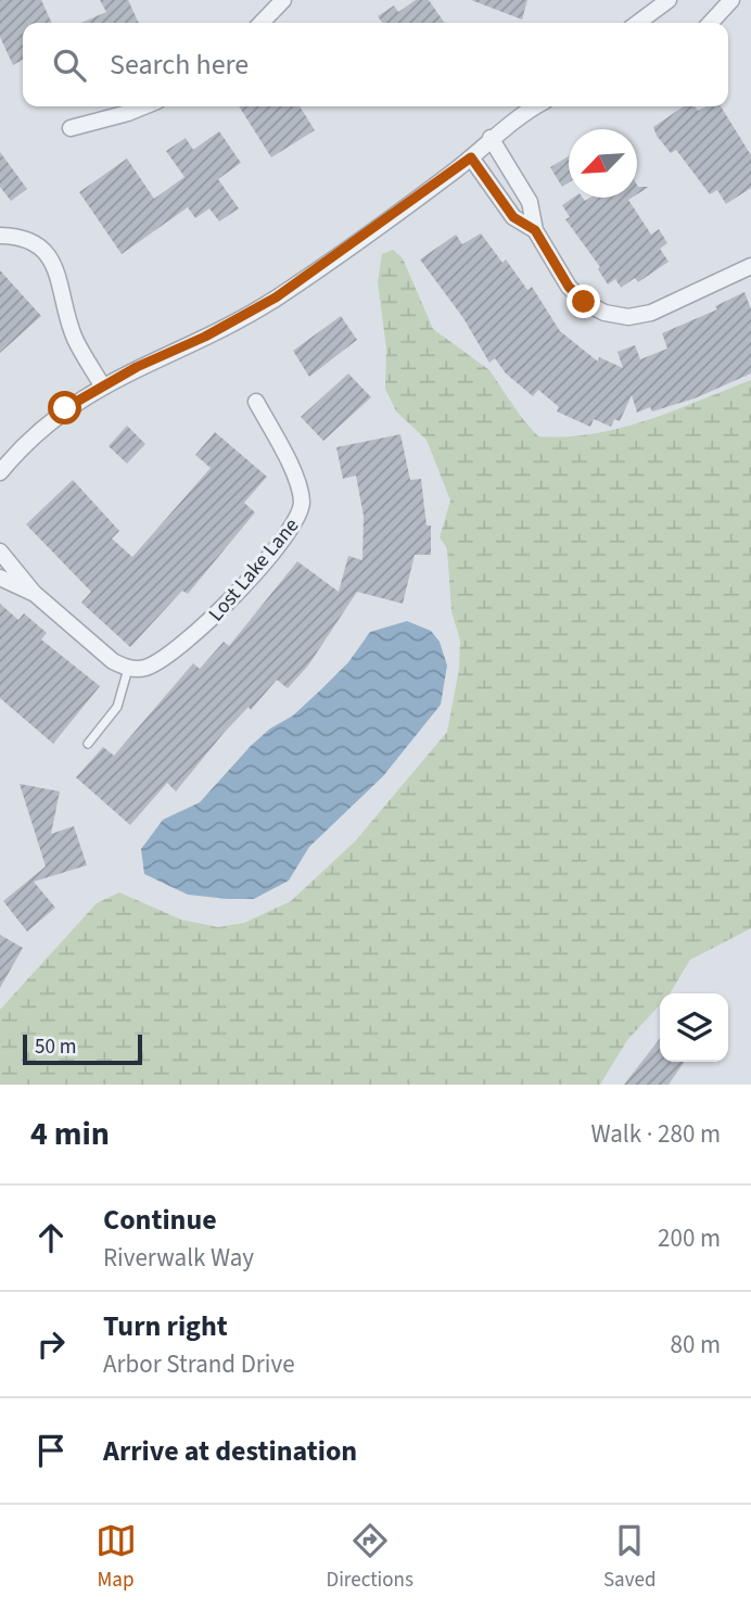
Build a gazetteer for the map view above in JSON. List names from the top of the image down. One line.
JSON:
{"streets":{"street":["Lost Lake Lane"]},"scale_bar":"50 m","north":"bottom left","page":{"search":"Search here","scale":"50 m","heading":["4 min","Walk · 280 m"],"list":[["Continue","Riverwalk Way","200 m"],["Turn right","Arbor Strand Drive","80 m"],"Arrive at destination"],"nav":["Map","Directions","Saved"]}}
